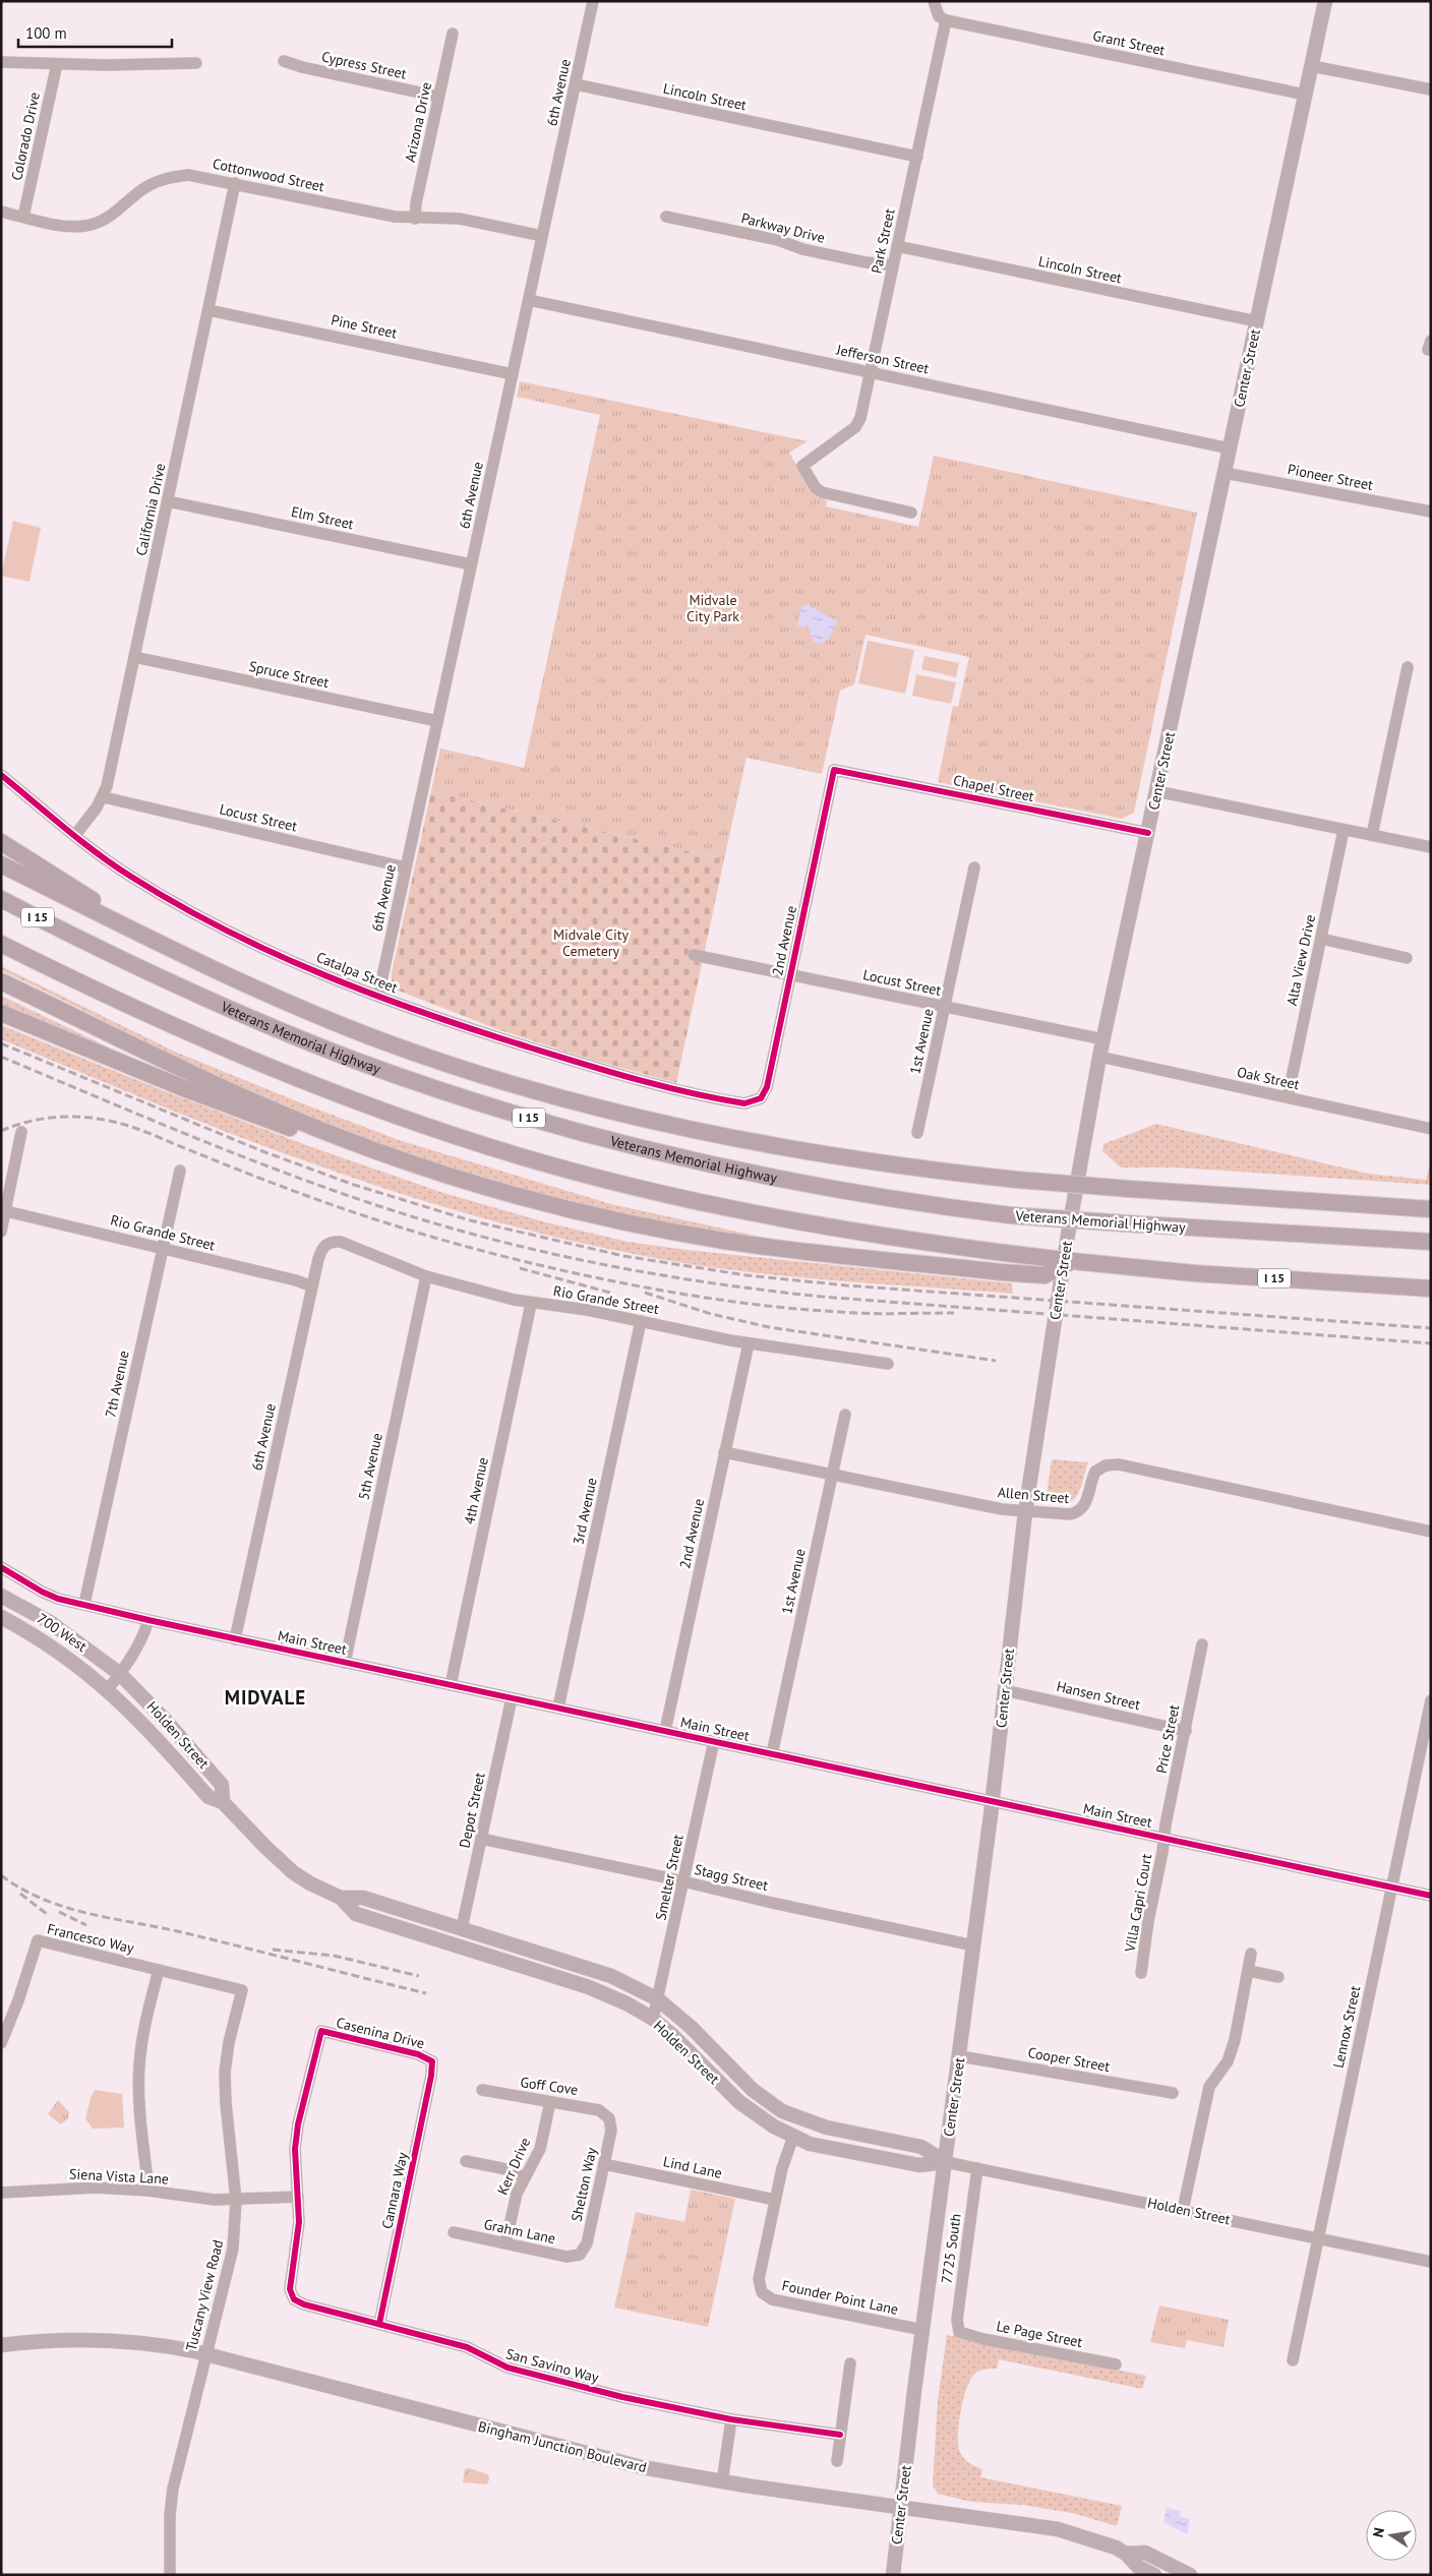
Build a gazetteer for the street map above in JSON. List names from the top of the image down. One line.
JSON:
{"streets":{"highway":["I 15","Veterans Memorial Highway"],"main road":["Center Street","700 West","Holden Street","Bingham Junction Boulevard"],"street":["Grant Street","Cypress Street","6th Avenue","Lincoln Street","Arizona Drive","Colorado Drive","Cottonwood Street","Parkway Drive","Park Street","Pine Street","Jefferson Street","Pioneer Street","California Drive","Elm Street","Spruce Street","Chapel Street","Locust Street","2nd Avenue","Alta View Drive","Catalpa Street","1st Avenue","Oak Street","Rio Grande Street","7th Avenue","5th Avenue","4th Avenue","Allen Street","3rd Avenue","Main Street","Hansen Street","Price Street","Depot Street","Smelter Street","Stagg Street","Villa Capri Court","Francesco Way","Lennox Street","Casenina Drive","Cooper Street","Goff Cove","Kerr Drive","Lind Lane","Siena Vista Lane","Shelton Way","Cannara Way","Grahm Lane","7725 South","Tuscany View Road","Founder Point Lane","Le Page Street","San Savino Way"]},"crossings":[["Grant Street","Park Street"],["Grant Street","Center Street"],["Cypress Street","Arizona Drive"],["6th Avenue","Lincoln Street"],["6th Avenue","Cottonwood Street"],["6th Avenue","Pine Street"],["6th Avenue","Jefferson Street"],["6th Avenue","Elm Street"],["6th Avenue","Spruce Street"],["6th Avenue","Locust Street"],["6th Avenue","Catalpa Street"],["6th Avenue","Rio Grande Street"],["6th Avenue","Main Street"],["Lincoln Street","Park Street"],["Lincoln Street","Center Street"],["Arizona Drive","Cottonwood Street"],["Colorado Drive","Cottonwood Street"],["Cottonwood Street","California Drive"],["Parkway Drive","Park Street"],["Park Street","Jefferson Street"],["Pine Street","California Drive"],["Jefferson Street","Center Street"],["Center Street","Pioneer Street"],["Center Street","Chapel Street"],["Center Street","Locust Street"],["Center Street","Oak Street"],["Center Street","Allen Street"],["Center Street","Main Street"],["Center Street","Hansen Street"],["Center Street","Holden Street"],["Center Street","Stagg Street"],["Center Street","Cooper Street"],["Center Street","Founder Point Lane"],["Center Street","Bingham Junction Boulevard"],["California Drive","Elm Street"],["California Drive","Spruce Street"],["California Drive","Locust Street"],["California Drive","Catalpa Street"],["Chapel Street","2nd Avenue"],["Locust Street","2nd Avenue"],["Locust Street","1st Avenue"],["2nd Avenue","Catalpa Street"],["2nd Avenue","Rio Grande Street"],["2nd Avenue","Allen Street"],["2nd Avenue","Main Street"],["Alta View Drive","Oak Street"],["1st Avenue","Allen Street"],["1st Avenue","Main Street"],["Rio Grande Street","7th Avenue"],["Rio Grande Street","5th Avenue"],["Rio Grande Street","4th Avenue"],["Rio Grande Street","3rd Avenue"],["7th Avenue","Main Street"],["5th Avenue","Main Street"],["4th Avenue","Main Street"],["3rd Avenue","Main Street"],["700 West","Holden Street"],["Main Street","Price Street"],["Main Street","Depot Street"],["Main Street","Smelter Street"],["Main Street","Villa Capri Court"],["Main Street","Lennox Street"],["Hansen Street","Price Street"],["Holden Street","Depot Street"],["Holden Street","Smelter Street"],["Holden Street","Lennox Street"],["Holden Street","7725 South"],["Holden Street","Founder Point Lane"],["Price Street","Villa Capri Court"],["Depot Street","Stagg Street"],["Smelter Street","Stagg Street"],["Francesco Way","Tuscany View Road"],["Casenina Drive","Cannara Way"],["Casenina Drive","San Savino Way"],["Goff Cove","Kerr Drive"],["Goff Cove","Shelton Way"],["Kerr Drive","Grahm Lane"],["Lind Lane","Shelton Way"],["Lind Lane","Founder Point Lane"],["Siena Vista Lane","Tuscany View Road"],["Siena Vista Lane","San Savino Way"],["Shelton Way","Grahm Lane"],["Cannara Way","San Savino Way"],["7725 South","Le Page Street"],["Tuscany View Road","Bingham Junction Boulevard"]],"districts":["MIDVALE"],"parks":["Midvale City Park","Midvale City Cemetery"],"scale_bar":"100 m","north":"left"}
